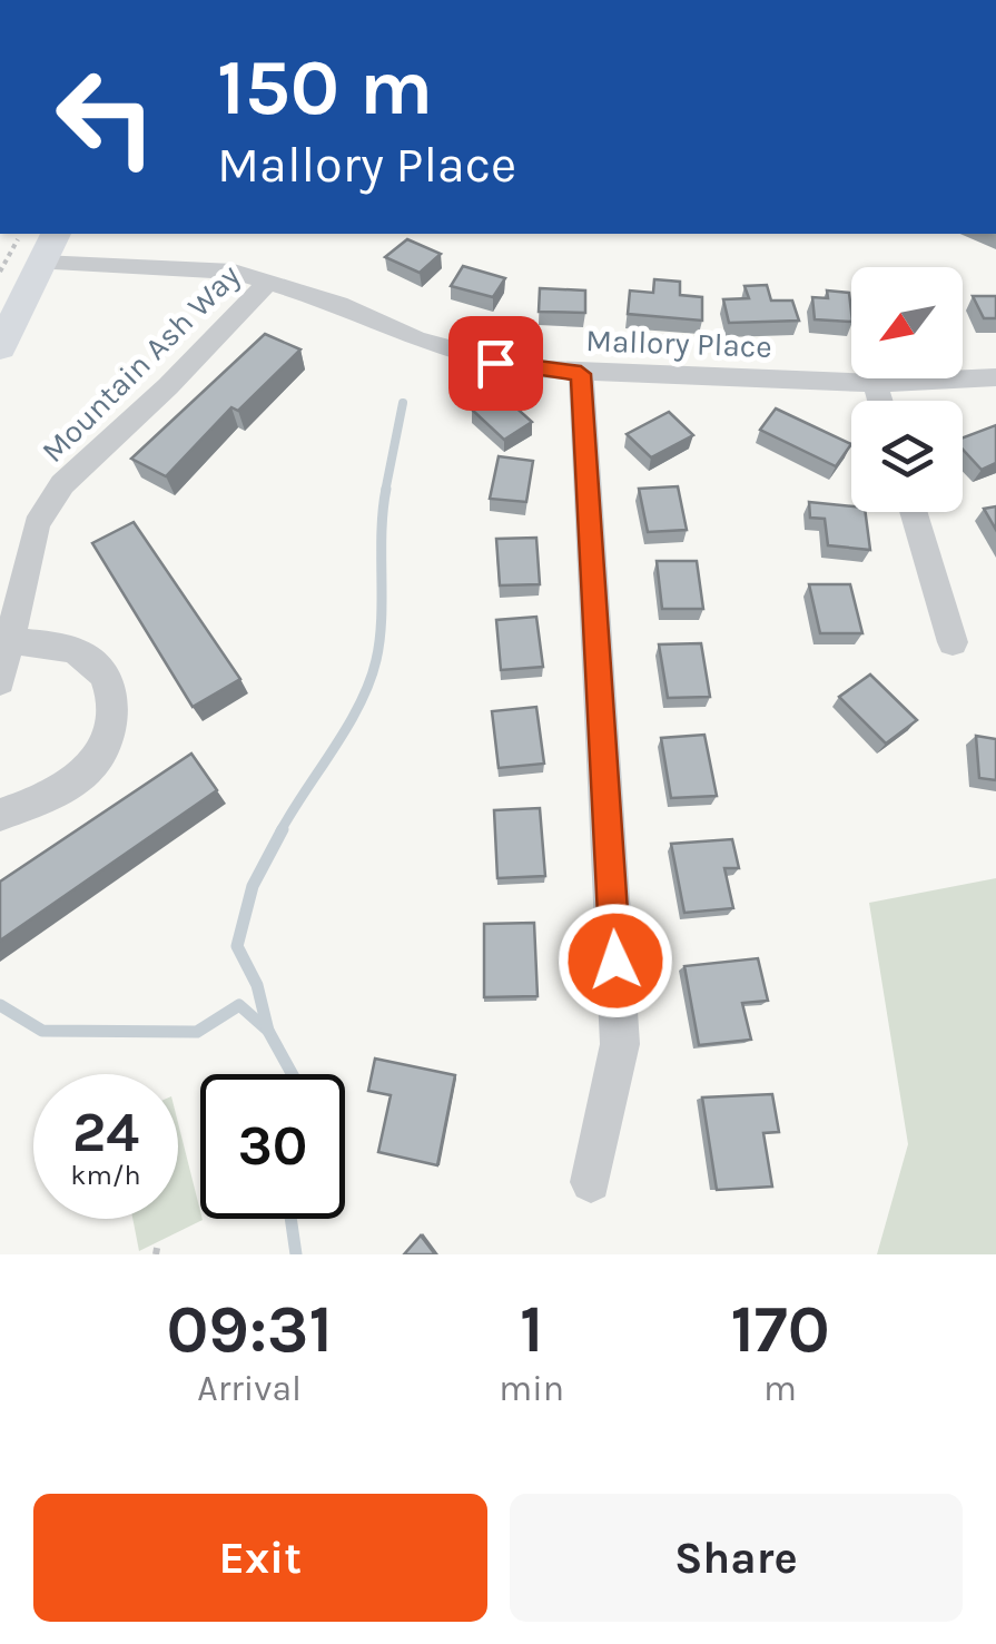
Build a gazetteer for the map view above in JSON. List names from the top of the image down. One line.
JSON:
{"streets":{"street":["Mallory Place","Mountain Ash Way"]},"crossings":[["Mallory Place","Mountain Ash Way"]],"north":"bottom left","page":{"turn":["150 m","Mallory Place"],"speed":"24 km/h","limit":"30","eta":["09:31","Arrival","1","min","170","m"],"buttons":["Exit","Share"]}}
